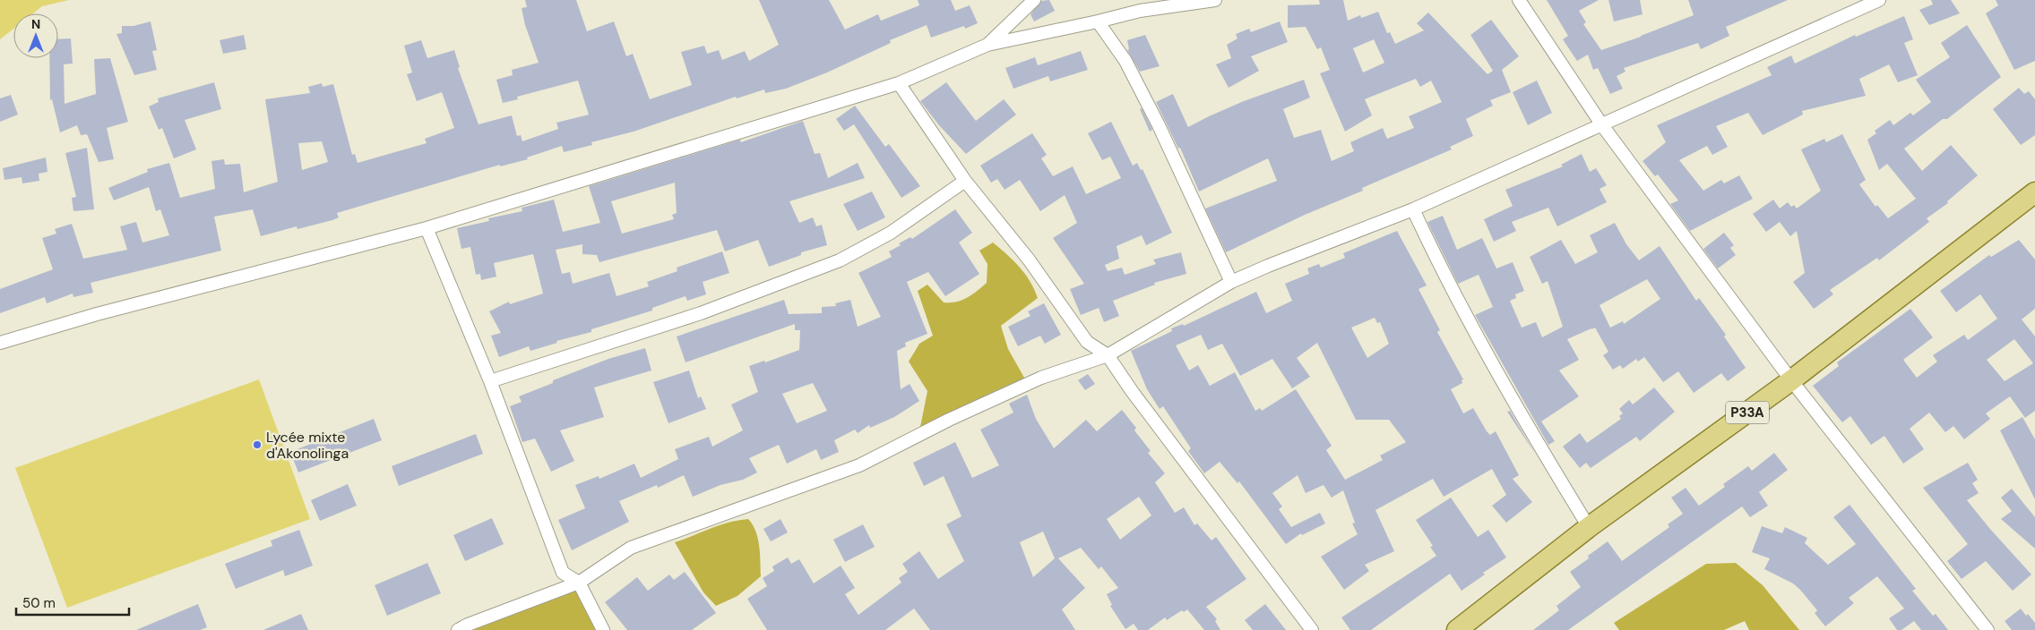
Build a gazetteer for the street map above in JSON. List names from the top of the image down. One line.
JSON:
{"streets":{"main road":["P33A"]},"places":["Lycée mixte d'Akonolinga"],"scale_bar":"50 m","north":"top"}
